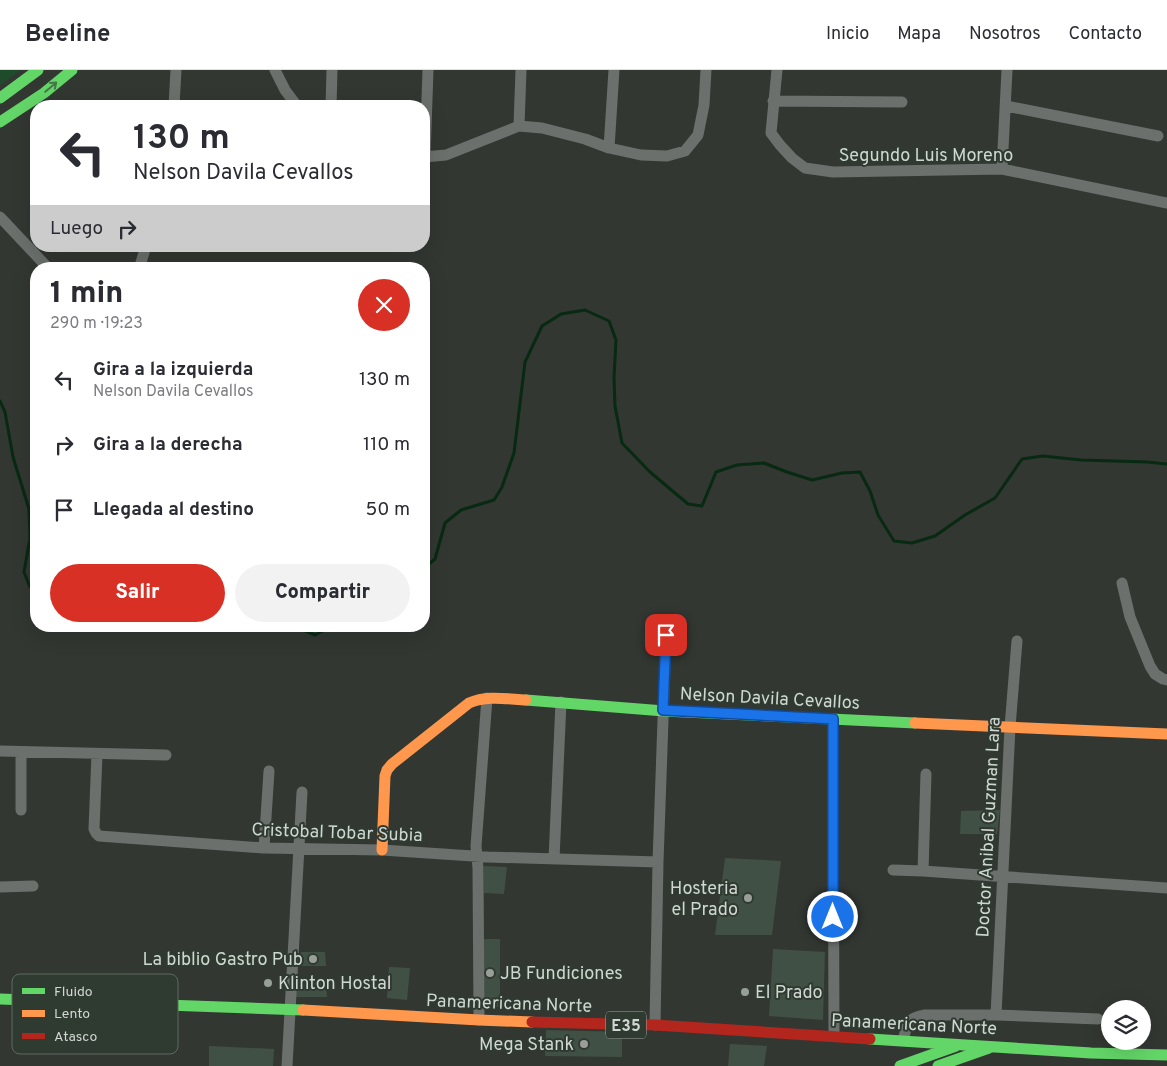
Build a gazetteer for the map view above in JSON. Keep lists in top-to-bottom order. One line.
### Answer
{"streets":{"main road":["Nelson Davila Cevallos","Panamericana Norte","E35"],"street":["Segundo Luis Moreno","Doctor Anibal Guzman Lara","Cristobal Tobar Subia"]},"crossings":[["Nelson Davila Cevallos","Doctor Anibal Guzman Lara"],["Nelson Davila Cevallos","Cristobal Tobar Subia"]],"places":["Hosteria el Prado","La biblio Gastro Pub","JB Fundiciones","Klinton Hostal","El Prado","Mega Stank"],"legend":["Fluido","Lento","Atasco"],"page":{"header":"Beeline","nav":["Inicio","Mapa","Nosotros","Contacto"],"turn":["130 m","Nelson Davila Cevallos"],"then":"Luego","heading":["1 min","290 m · 19:23"],"list":[{"name":"Gira a la izquierda","note":"Nelson Davila Cevallos","value":"130 m"},{"name":"Gira a la derecha","value":"110 m"},{"name":"Llegada al destino","value":"50 m"}],"buttons":["Salir","Compartir"]}}
